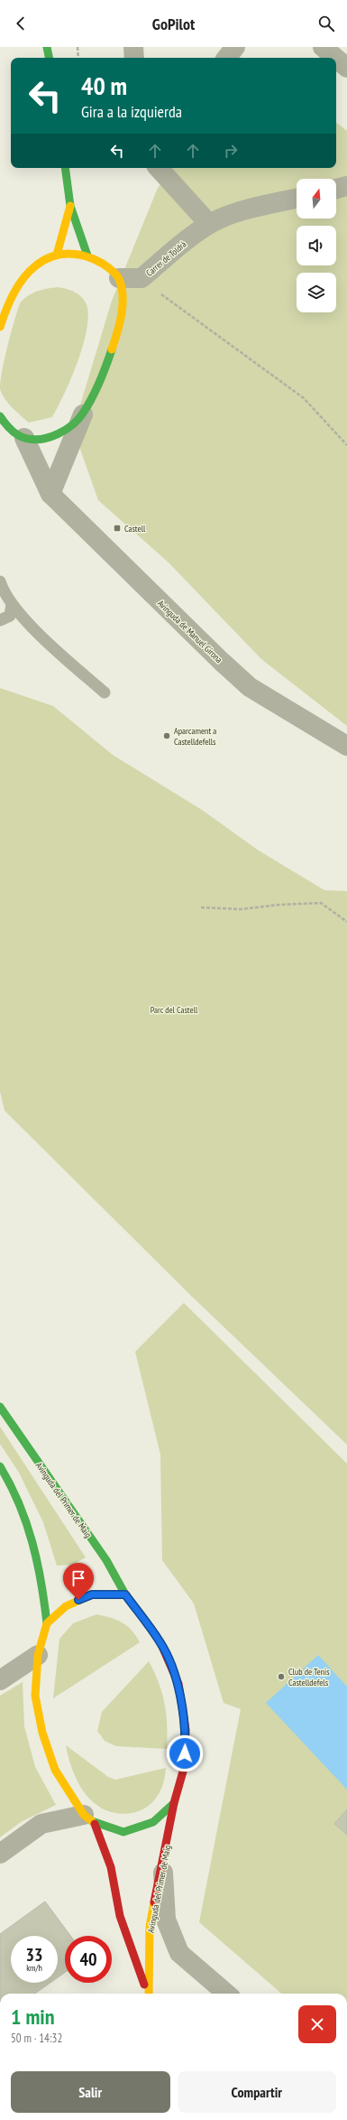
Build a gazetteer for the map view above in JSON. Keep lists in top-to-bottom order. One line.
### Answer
{"streets":{"street":["Carrer de Toldrà","Avinguda de Manuel Girona","Avinguda del Primer de Maig"]},"parks":["Parc del Castell"],"places":{"transit":["Castell"],"other":["Aparcament a Castelldefells","Club de Tenis Castelldefels"]},"north":"top","page":{"header":"GoPilot","turn":["40 m","Gira a la izquierda"],"speed":"33 km/h","limit":"40","heading":["1 min","50 m · 14:32"],"buttons":["Salir","Compartir"]}}
